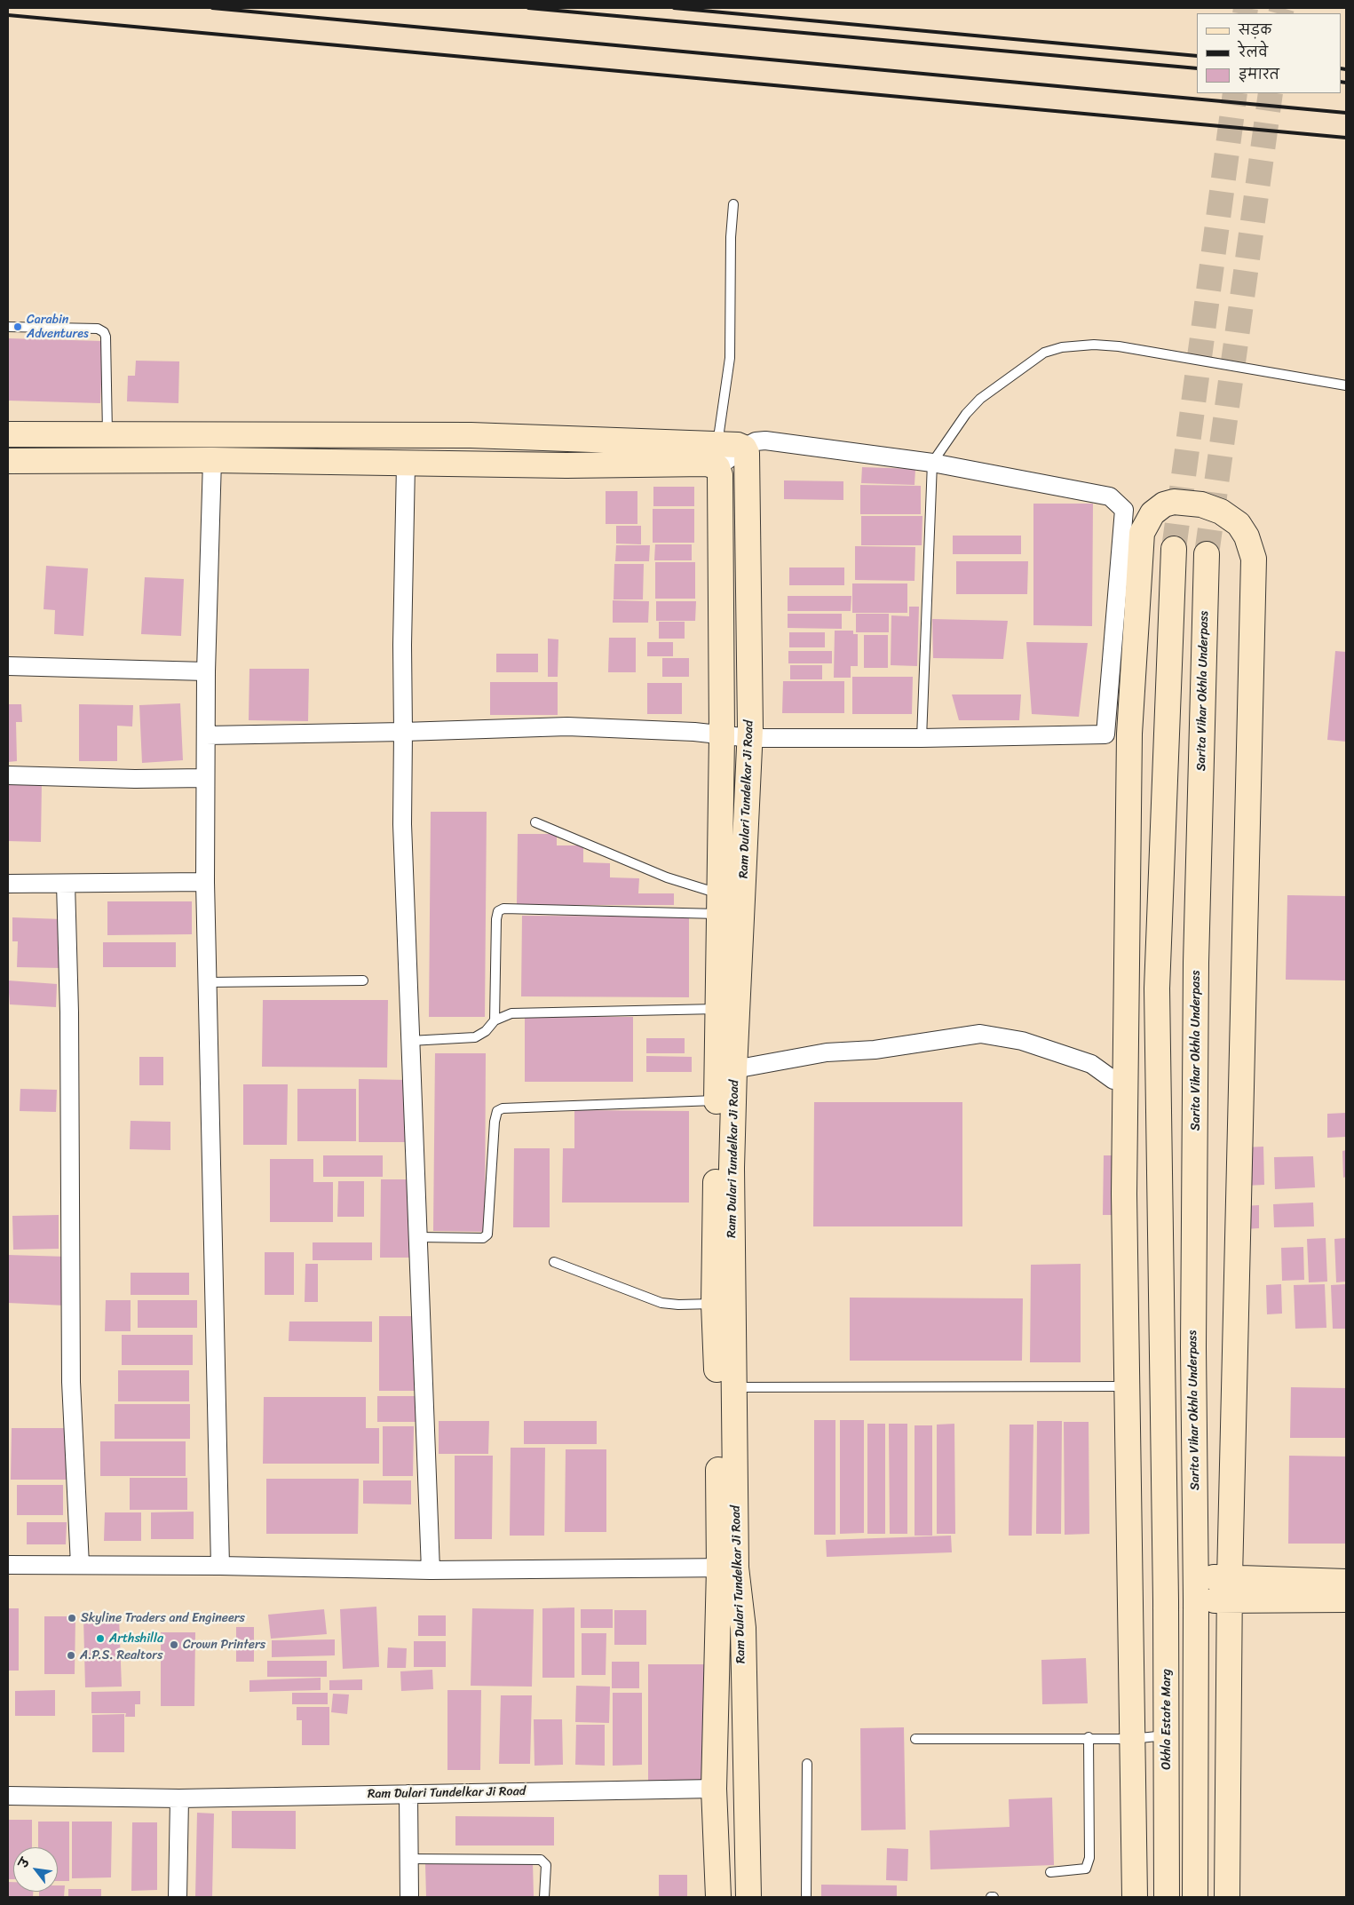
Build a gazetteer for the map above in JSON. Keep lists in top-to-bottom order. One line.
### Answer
{"streets":{"street":["Sarita Vihar Okhla Underpass","Ram Dulari Tundelkar Ji Road","Okhla Estate Marg"]},"places":["Carabin Adventures","Skyline Traders and Engineers","Arthshilla","Crown Printers","A.P.S. Realtors"],"legend":["सड़क","रेलवे","इमारत"],"north":"top left"}
